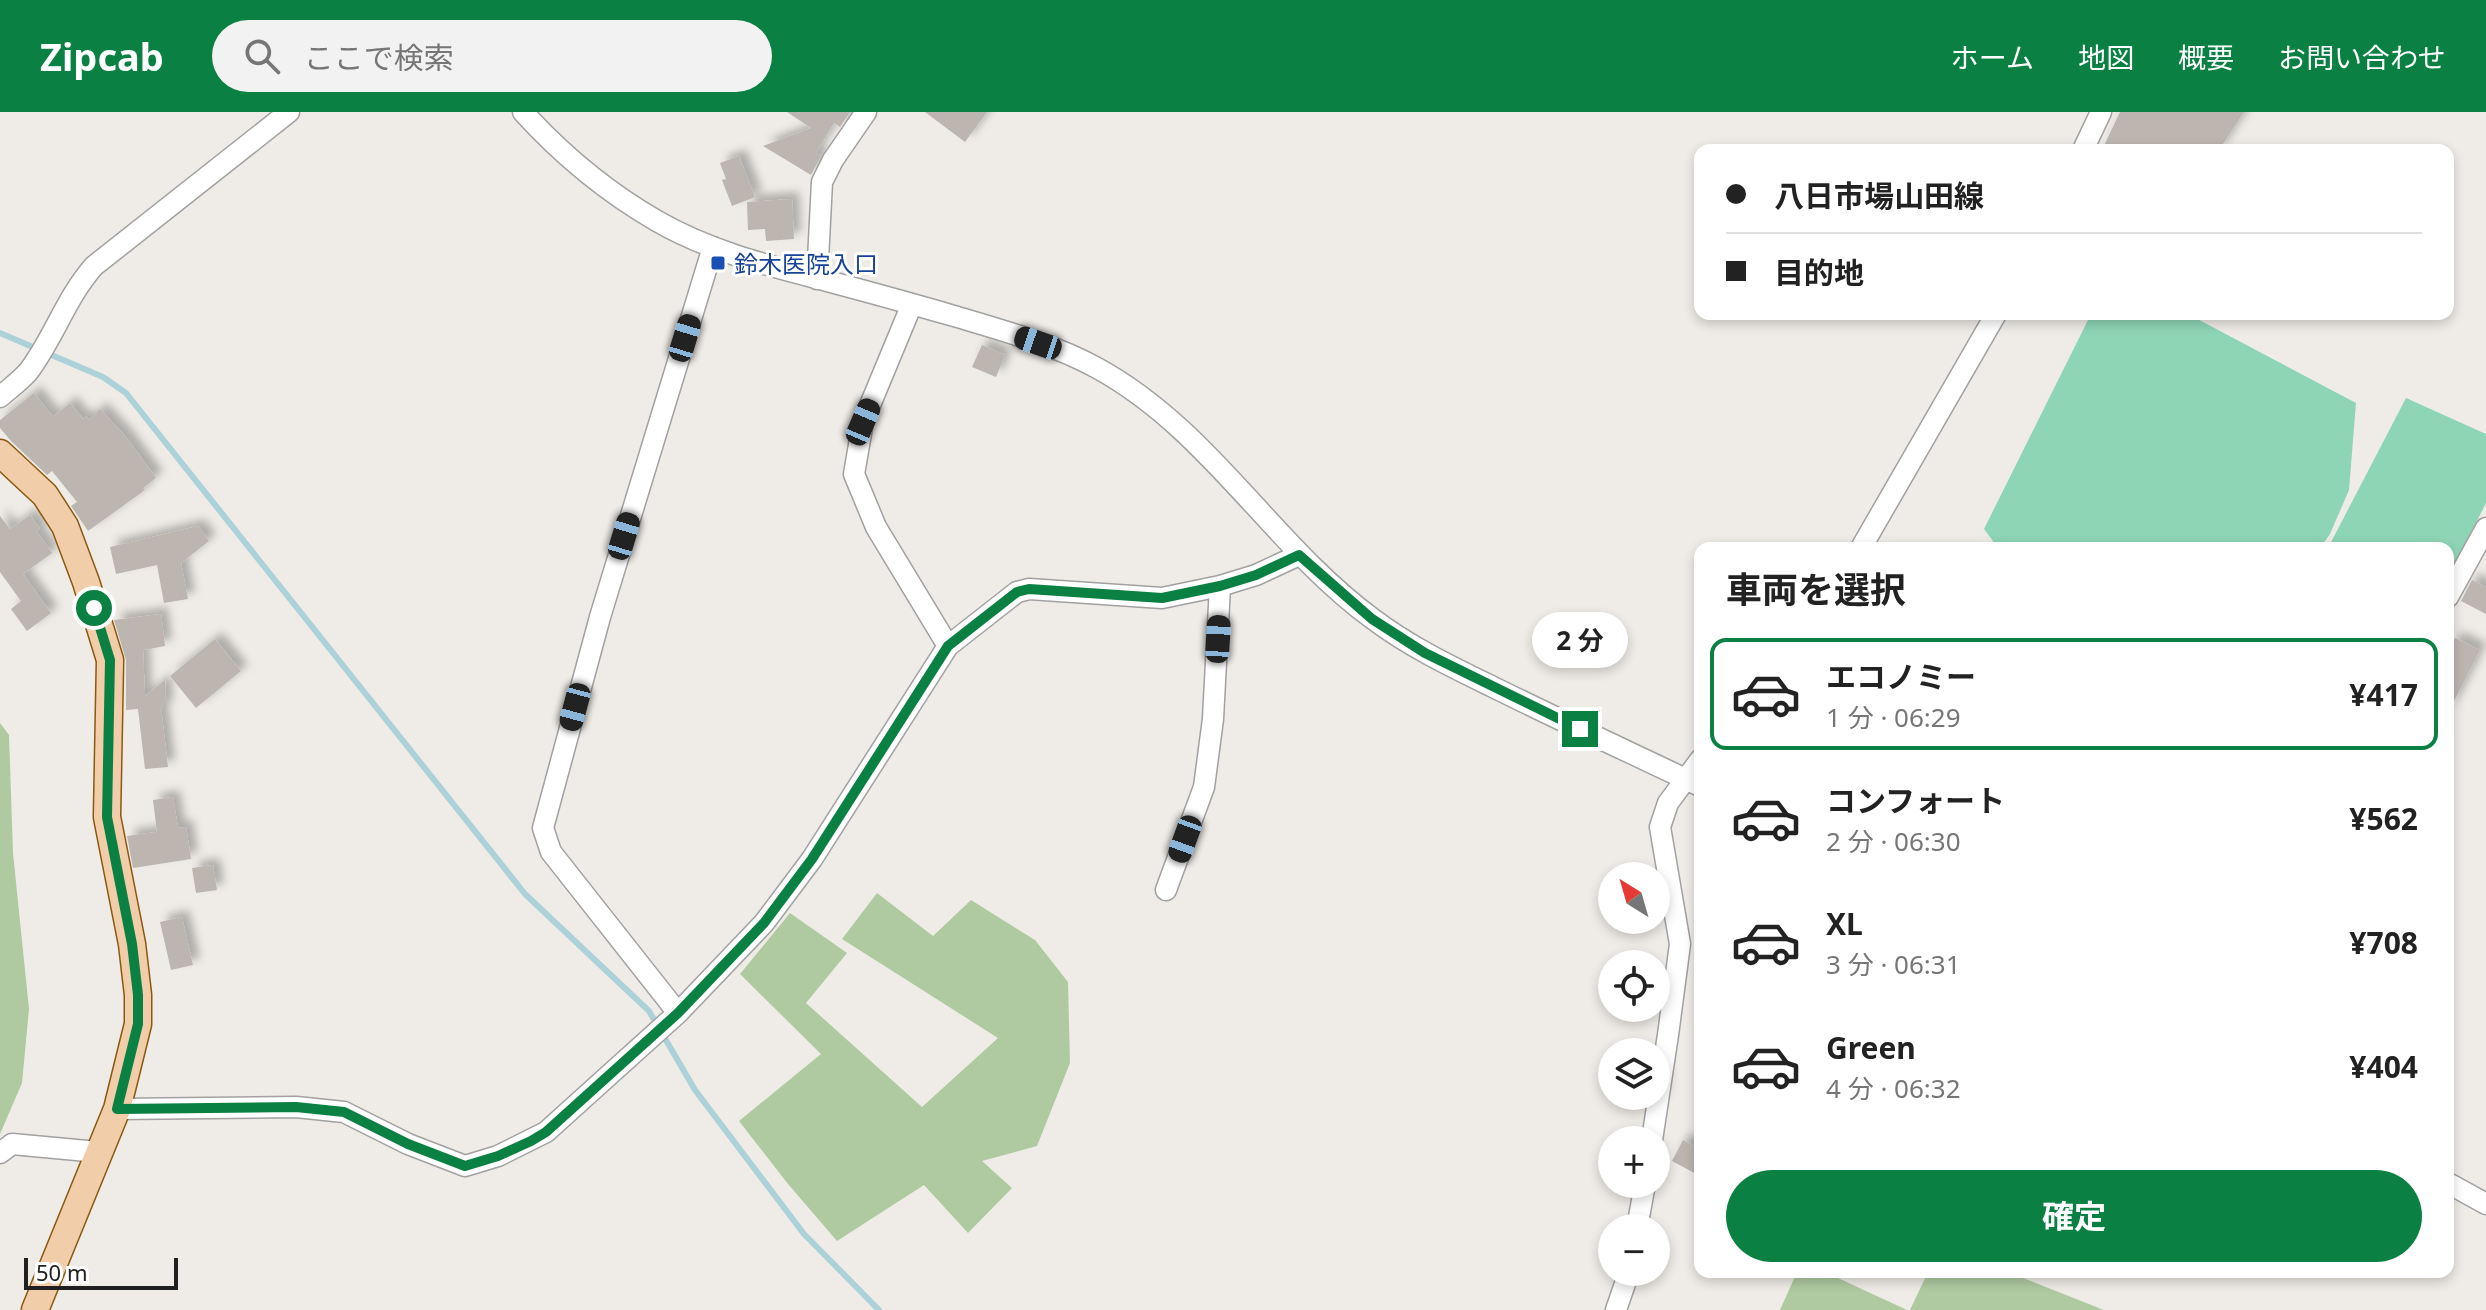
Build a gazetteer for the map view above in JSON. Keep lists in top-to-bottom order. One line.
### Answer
{"places":{"transit":["鈴木医院入口"]},"scale_bar":"50 m","north":"top left","page":{"header":"Zipcab","search":"ここで検索","nav":["ホーム","地図","概要","お問い合わせ"],"banner":["八日市場山田線","目的地"],"heading":"車両を選択","bubble":"2 分","list":[{"name":"エコノミー","note":"1 分 · 06:29","value":"¥417"},{"name":"コンフォート","note":"2 分 · 06:30","value":"¥562"},{"name":"XL","note":"3 分 · 06:31","value":"¥708"},{"name":"Green","note":"4 分 · 06:32","value":"¥404"}],"map_buttons":["+","−"],"buttons":"確定","scale":"50 m"}}
